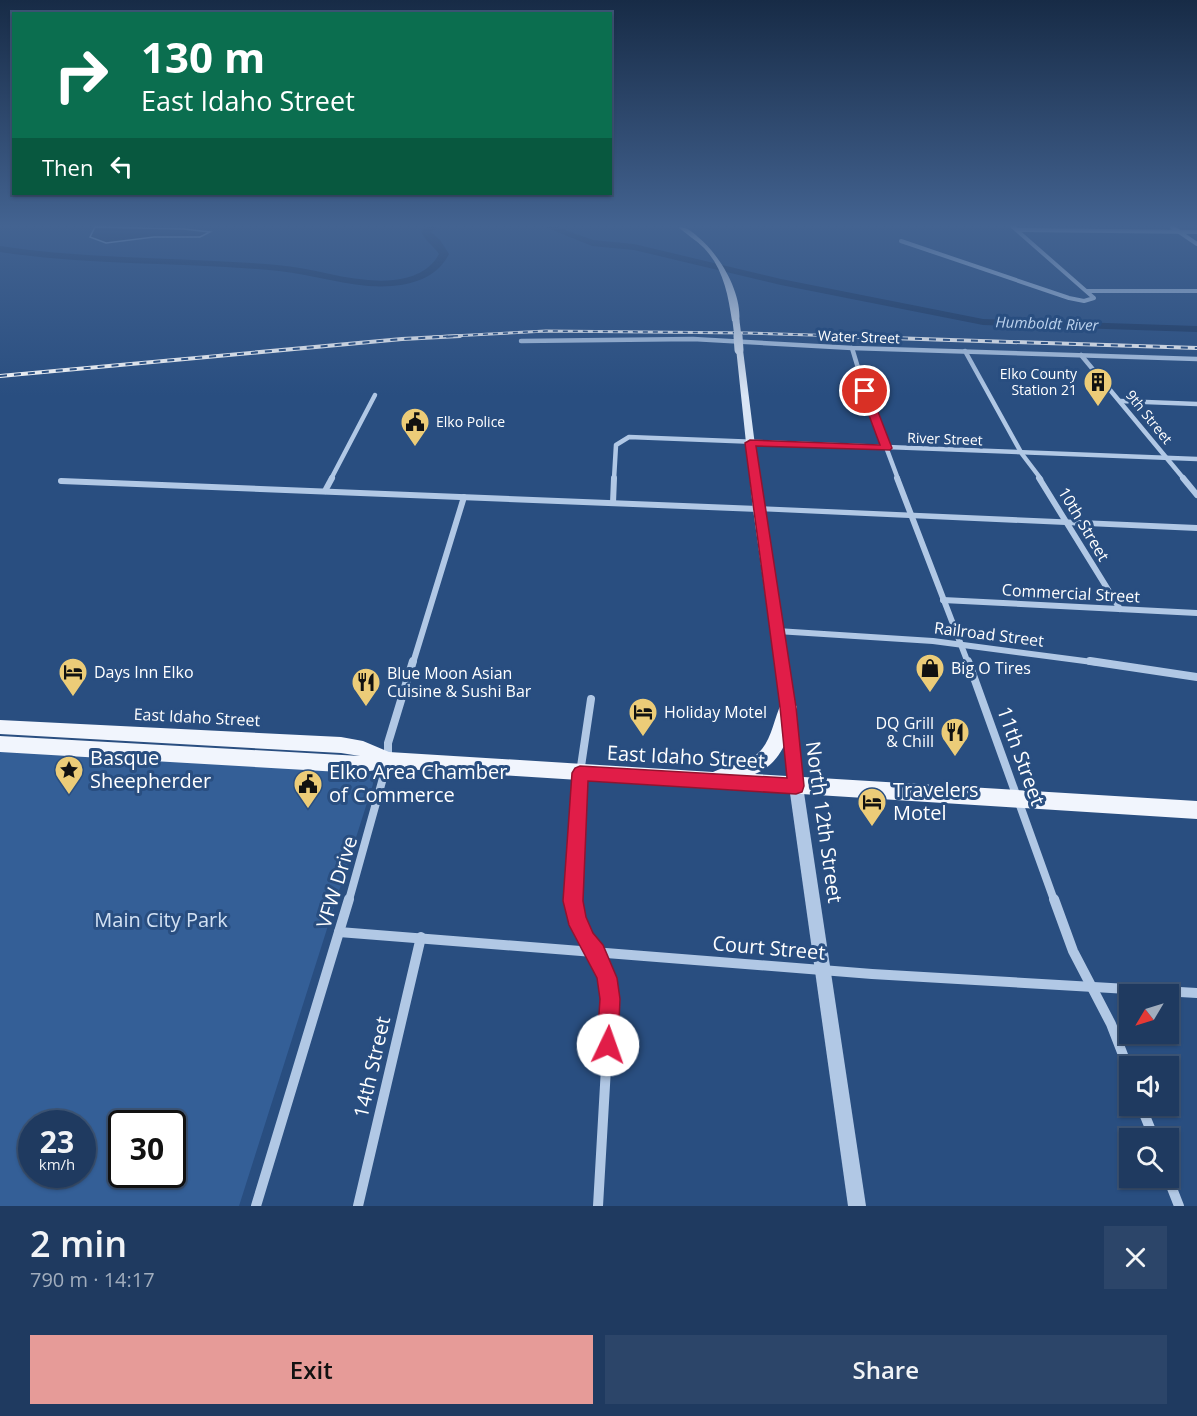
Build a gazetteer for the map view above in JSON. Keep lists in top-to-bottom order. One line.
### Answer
{"streets":{"main road":["East Idaho Street","North 12th Street"],"street":["Water Street","9th Street","River Street","10th Street","Commercial Street","Railroad Street","11th Street","VFW Drive","Court Street","14th Street"]},"crossings":[["Water Street","9th Street"],["Water Street","10th Street"],["Water Street","11th Street"],["9th Street","River Street"],["River Street","10th Street"],["River Street","11th Street"],["River Street","North 12th Street"],["10th Street","Commercial Street"],["Commercial Street","11th Street"],["Railroad Street","11th Street"],["Railroad Street","North 12th Street"],["East Idaho Street","11th Street"],["East Idaho Street","North 12th Street"],["East Idaho Street","VFW Drive"],["11th Street","Court Street"],["North 12th Street","Court Street"],["VFW Drive","Court Street"],["Court Street","14th Street"]],"water":["Humboldt River"],"parks":["Main City Park"],"places":{"building":["Elko County Station 21"],"public building":["Elko Police","Elko Area Chamber of Commerce"],"shop":["Big O Tires"],"hotel":["Days Inn Elko","Holiday Motel","Travelers Motel"],"restaurant":["Blue Moon Asian Cuisine & Sushi Bar","DQ Grill & Chill"],"place":["Basque Sheepherder"]},"north":"bottom left","page":{"turn":["130 m","East Idaho Street"],"then":"Then","speed":"23 km/h","limit":"30","heading":["2 min","790 m · 14:17"],"buttons":["Exit","Share"]}}
